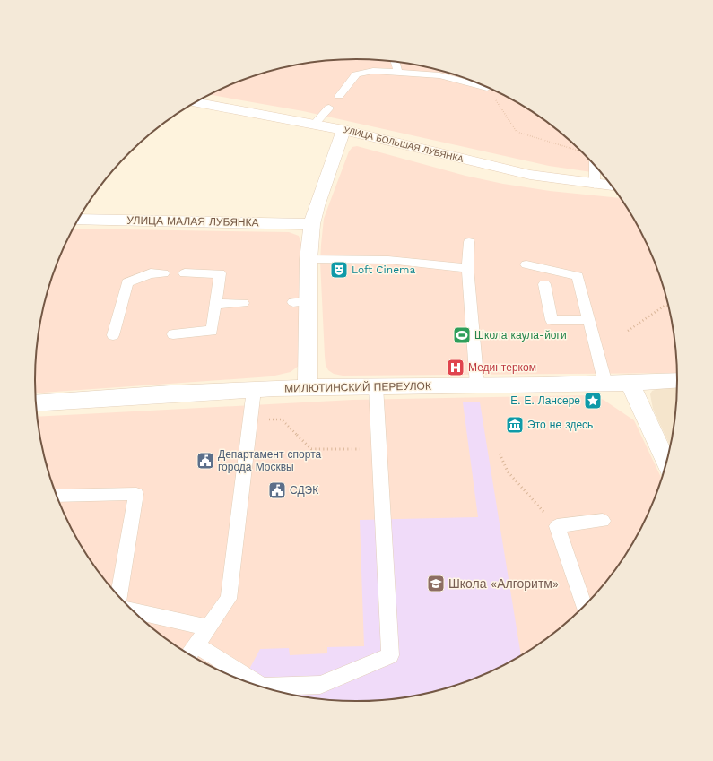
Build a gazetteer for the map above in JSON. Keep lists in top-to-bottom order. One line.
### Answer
{"streets":{"street":["УЛИЦА БОЛЬШАЯ ЛУБЯНКА","УЛИЦА МАЛАЯ ЛУБЯНКА","МИЛЮТИНСКИЙ ПЕРЕУЛОК"]},"places":{"theatre":["Loft Cinema"],"sports":["Школа каула-йоги"],"hospital":["Мединтерком"],"place":["Е. Е. Лансере"],"museum":["Это не здесь"],"public building":["Департамент спорта города Москвы","СДЭК"],"school or university":["Школа «Алгоритм»"]}}
